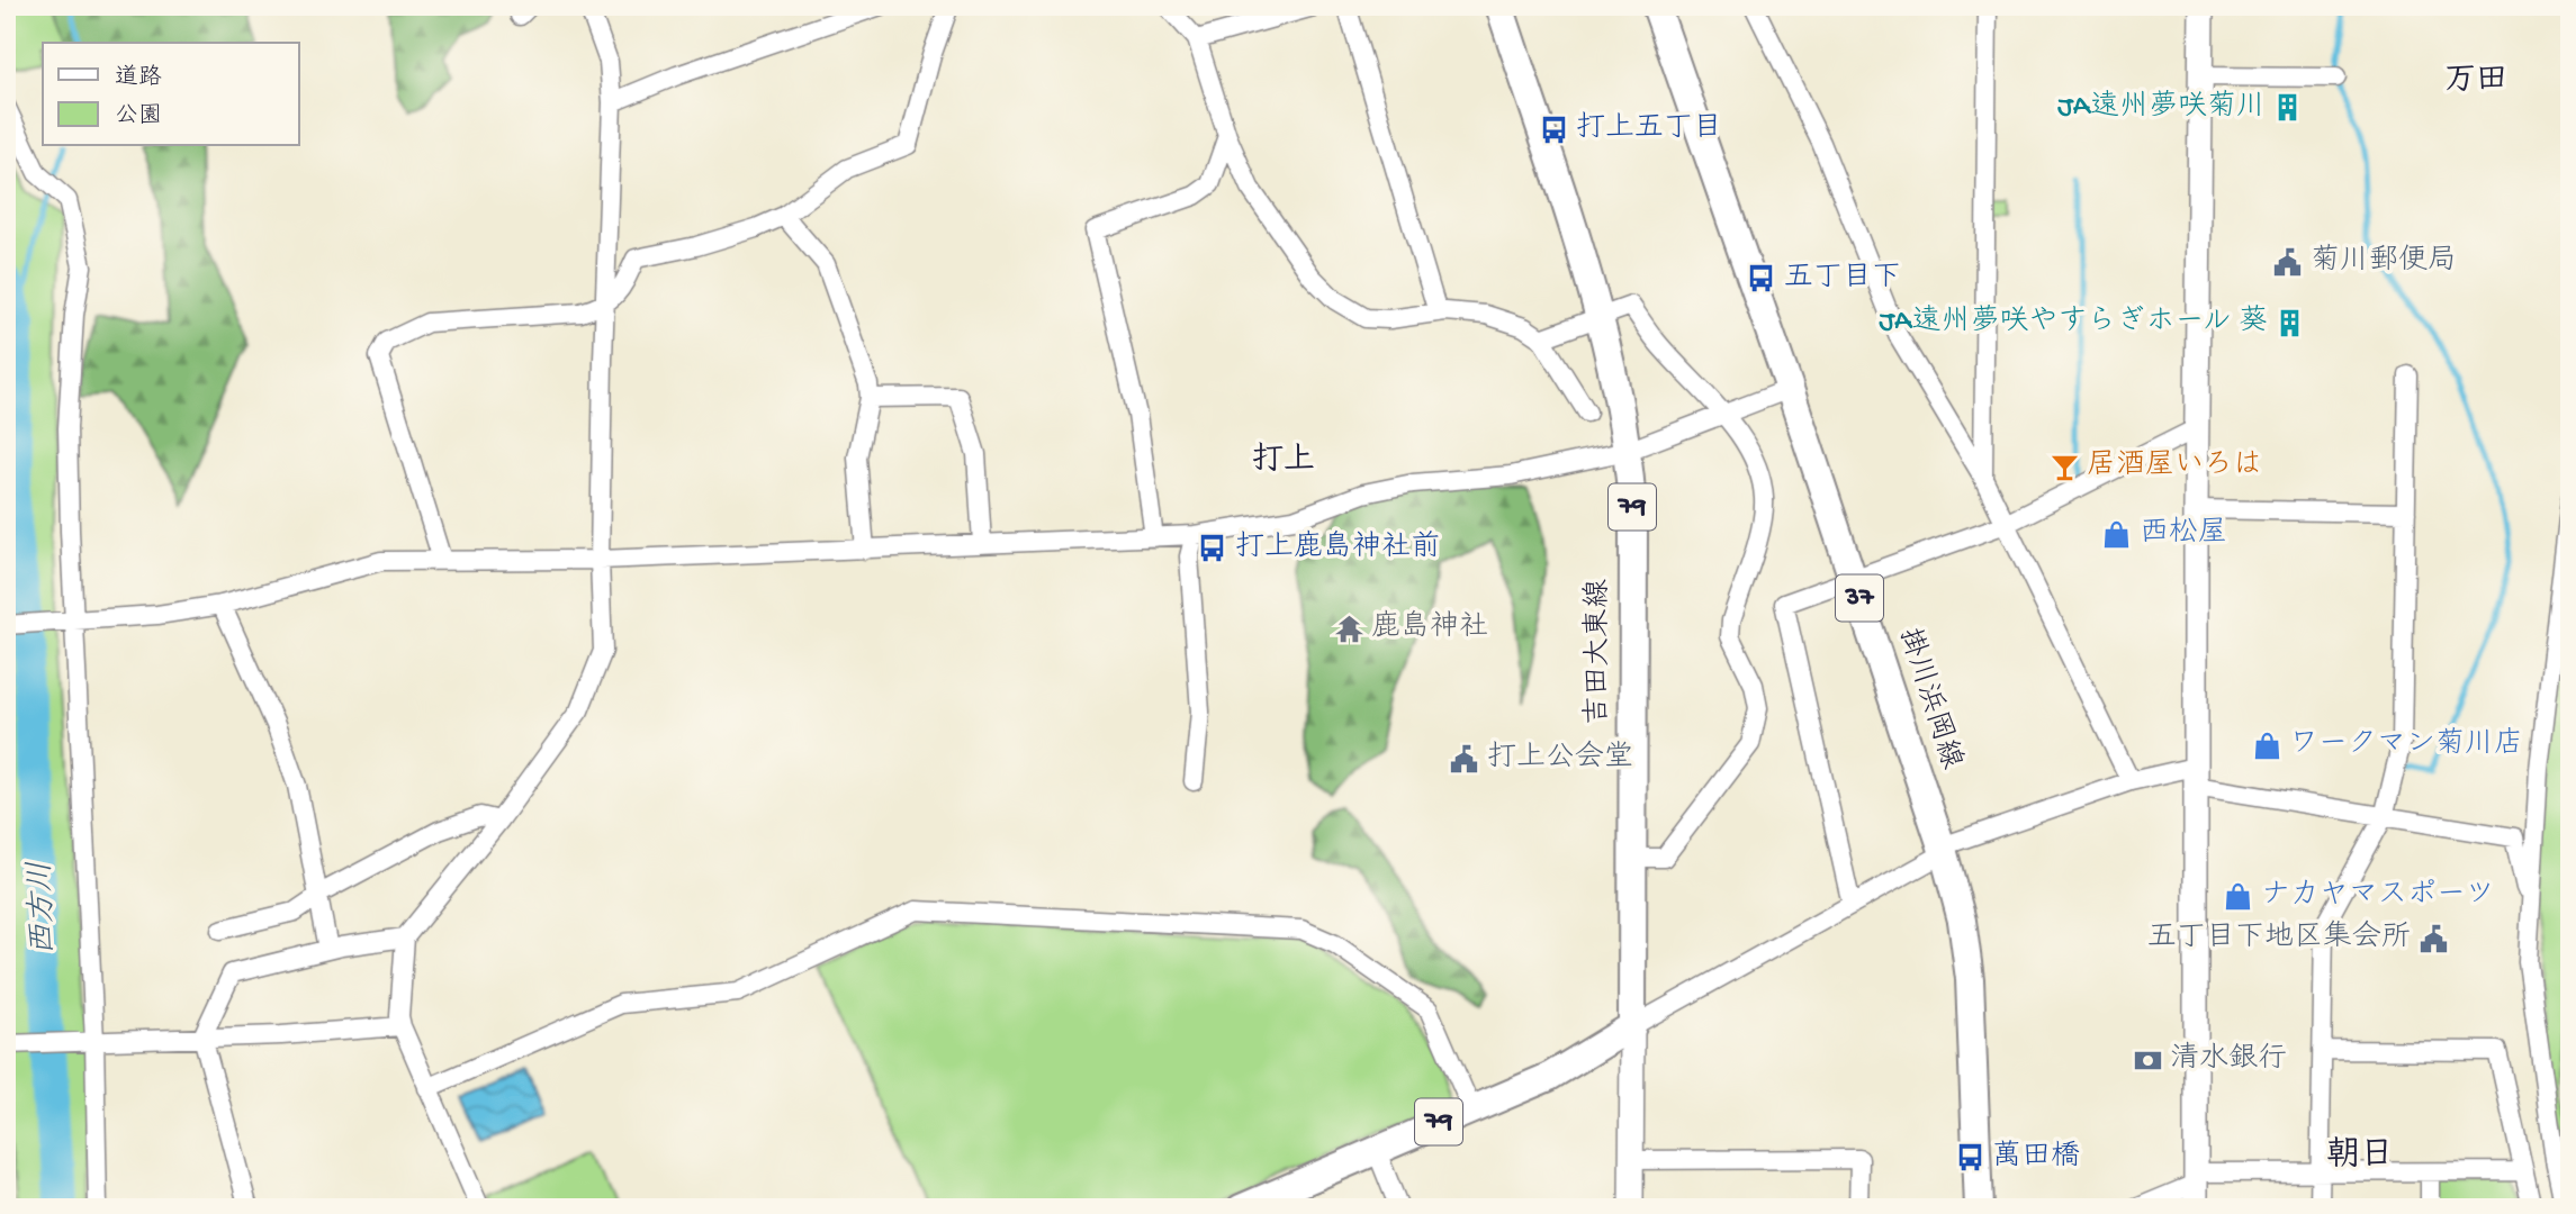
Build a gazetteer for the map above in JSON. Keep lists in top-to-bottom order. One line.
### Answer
{"streets":{"main road":["79","37","吉田大東線","掛川浜岡線"]},"crossings":[["79","吉田大東線"]],"districts":["万田","打上","朝日"],"water":["西方川"],"places":{"building":["JA遠州夢咲菊川","JA遠州夢咲やすらぎホール 葵"],"bus stop":["打上五丁目","五丁目下","打上鹿島神社前","萬田橋"],"public building":["菊川郵便局","打上公会堂","五丁目下地区集会所"],"bar":["居酒屋いろは"],"shop":["西松屋","ワークマン菊川店","ナカヤマスポーツ"],"temple":["鹿島神社"],"bank":["清水銀行"]},"legend":["道路","公園"]}
